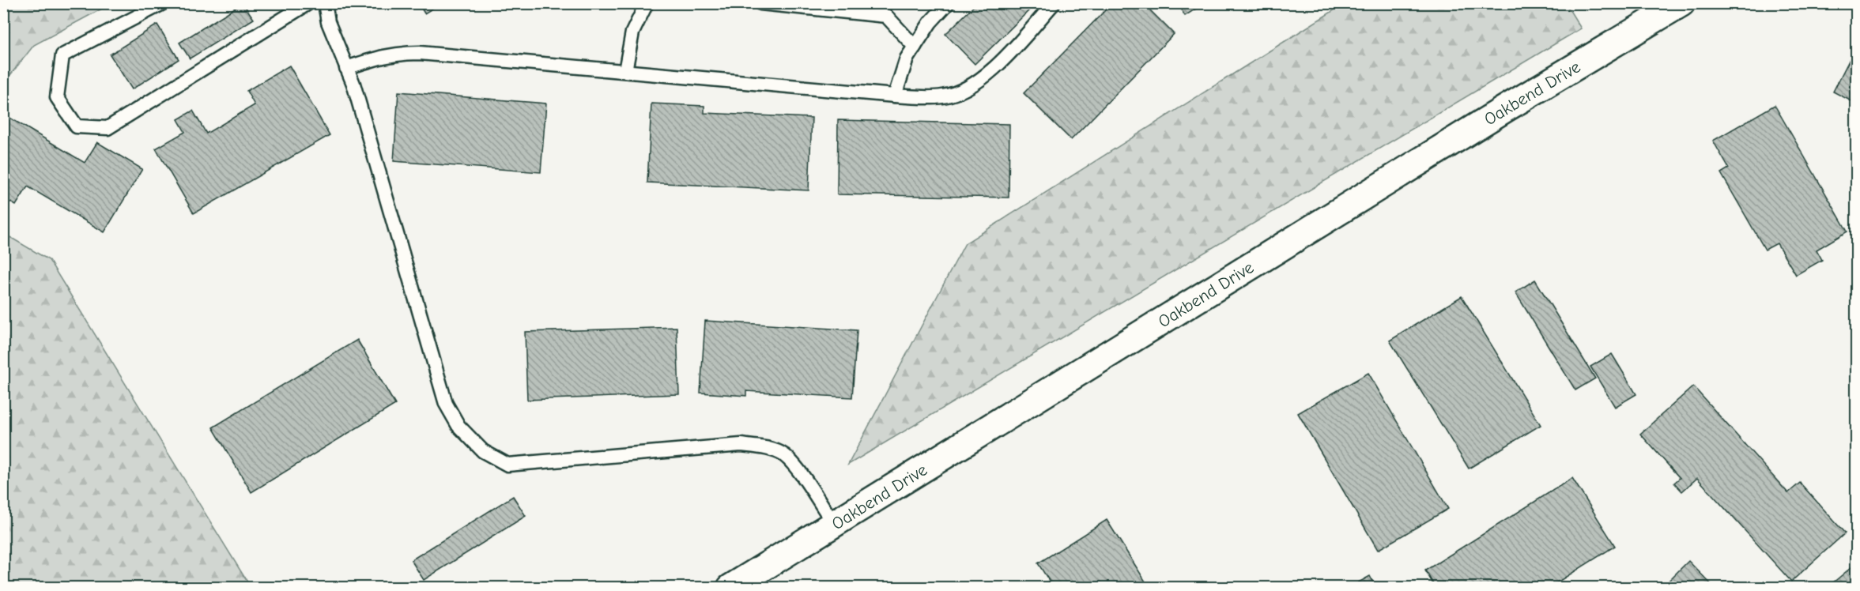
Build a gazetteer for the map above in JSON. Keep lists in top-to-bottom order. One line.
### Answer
{"streets":{"street":["Oakbend Drive"]}}
